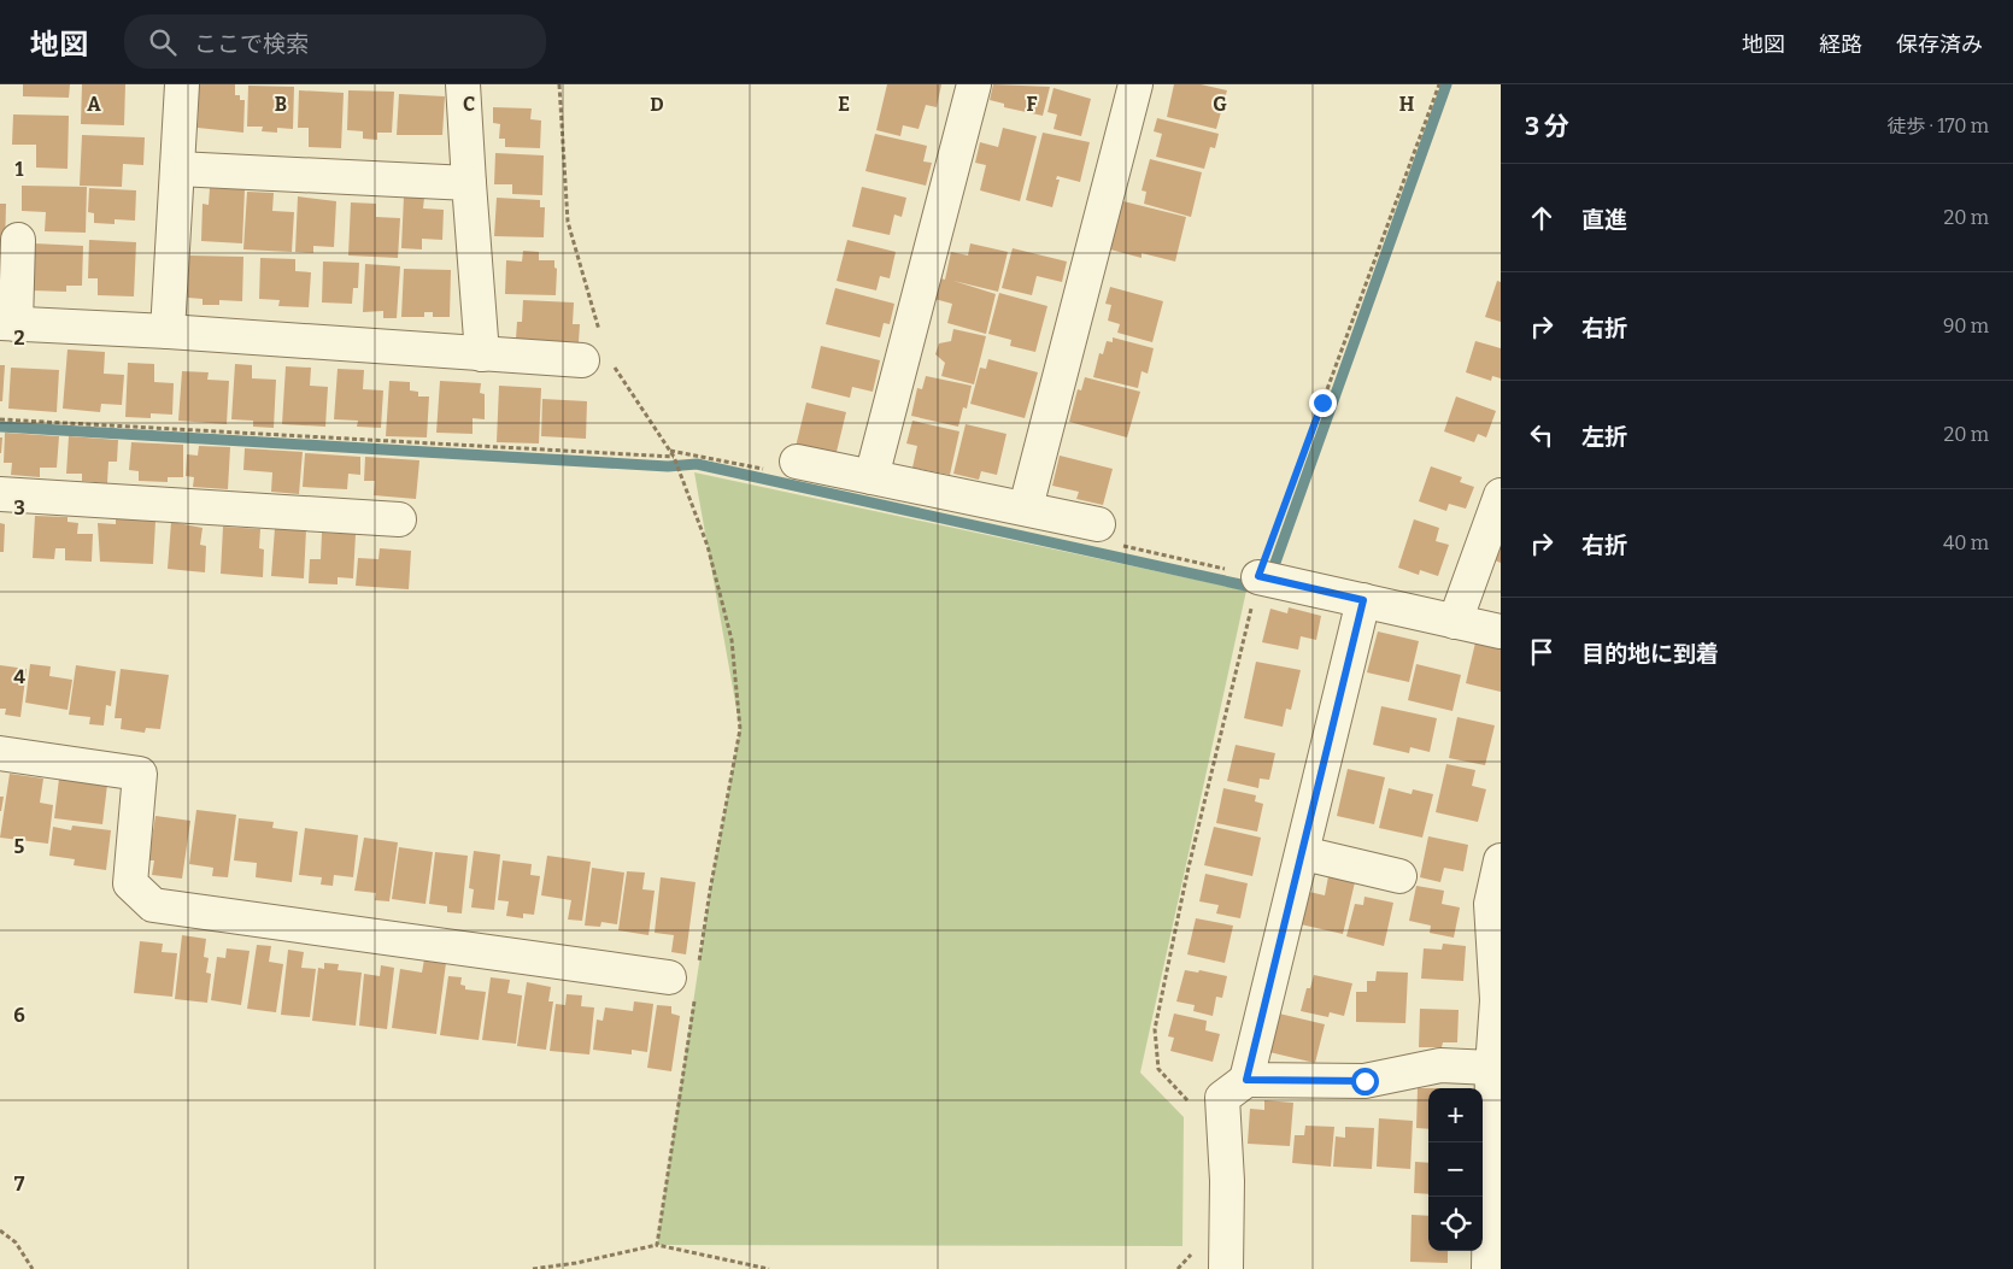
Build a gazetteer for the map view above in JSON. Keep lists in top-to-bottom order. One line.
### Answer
{"page":{"header":"地図","search":"ここで検索","nav":["地図","経路","保存済み"],"heading":["3 分","徒歩 · 170 m"],"list":[["直進","20 m"],["右折","90 m"],["左折","20 m"],["右折","40 m"],"目的地に到着"],"map_buttons":["+","−"]},"grid":{"columns":["A","B","C","D","E","F","G","H"],"rows":["1","2","3","4","5","6","7"]}}
